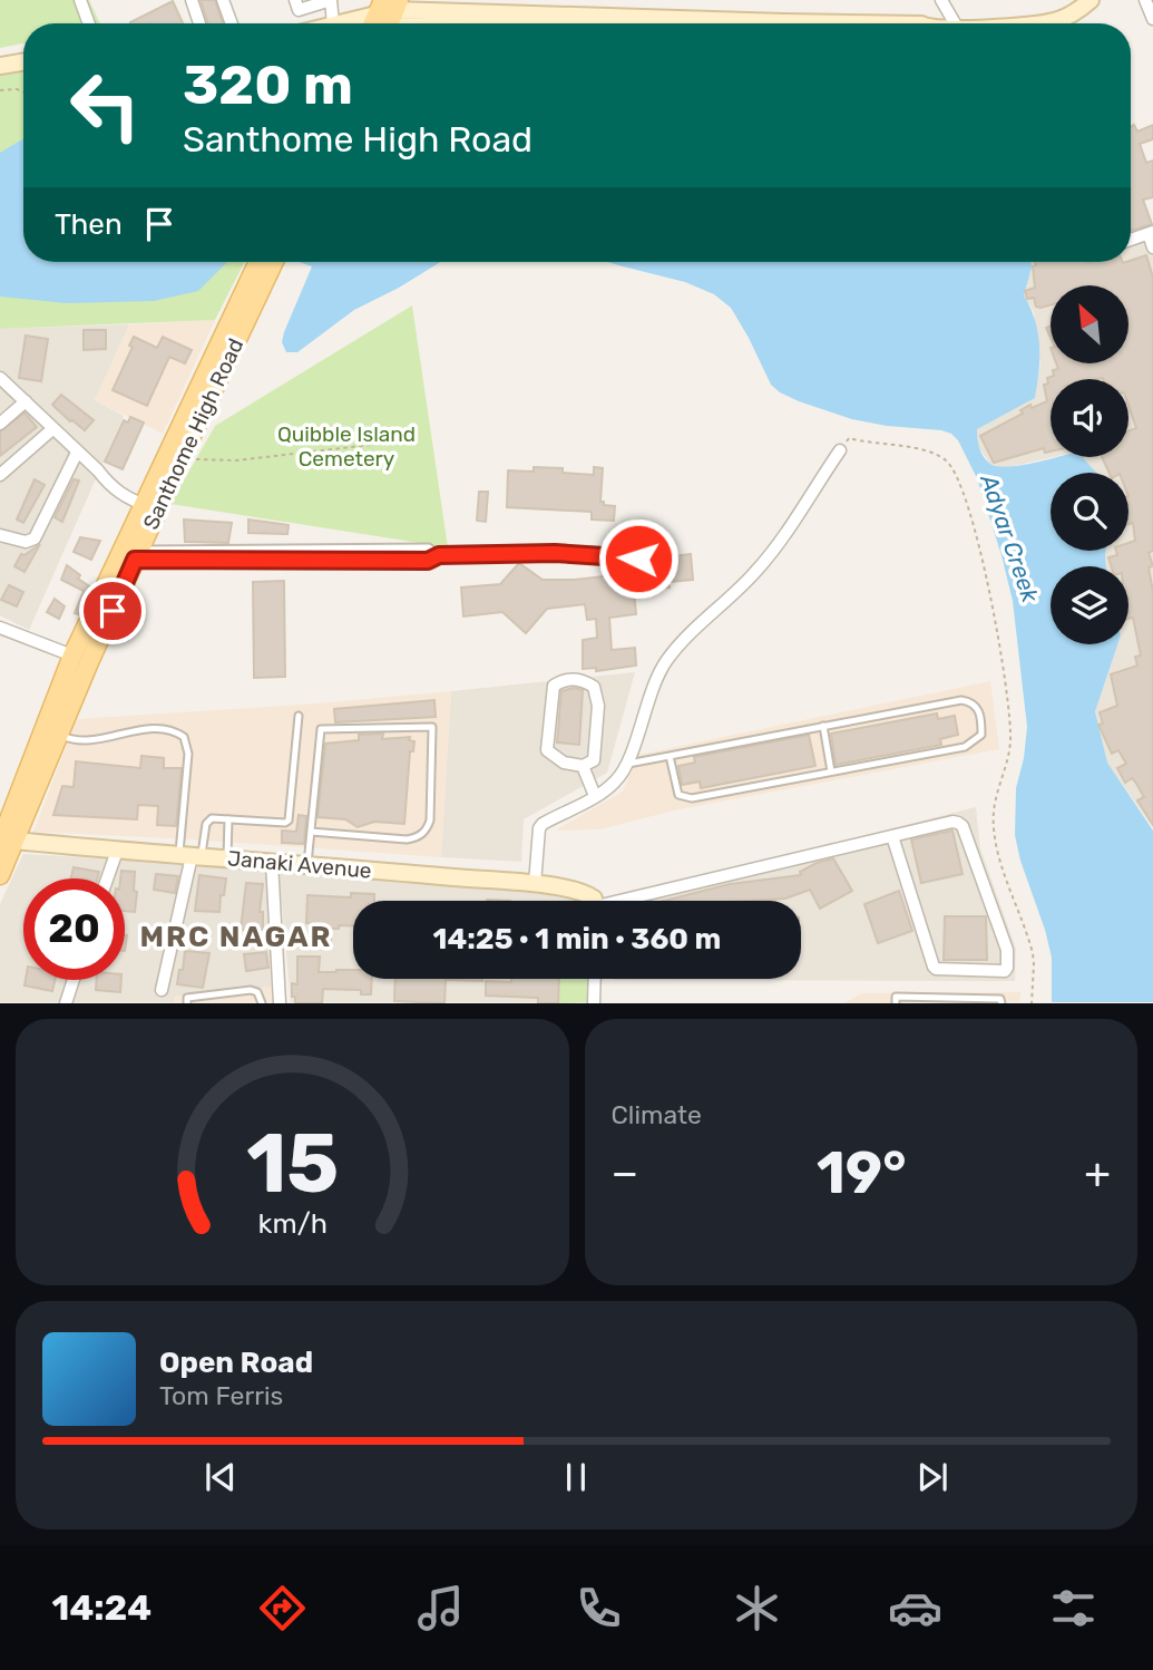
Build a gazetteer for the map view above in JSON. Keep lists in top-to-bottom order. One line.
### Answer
{"streets":{"main road":["Santhome High Road"],"street":["Janaki Avenue"]},"crossings":[["Santhome High Road","Janaki Avenue"]],"districts":["MRC NAGAR"],"water":["Adyar Creek"],"parks":["Quibble Island Cemetery"],"north":"top left","page":{"turn":["320 m","Santhome High Road"],"then":"Then","limit":"20","trip":"14:25 · 1 min · 360 m","tile":"Climate","heat":["−","19°","+"],"song":["Open Road","Tom Ferris"],"tabs":"14:24","gauge":["15","km/h"]}}
